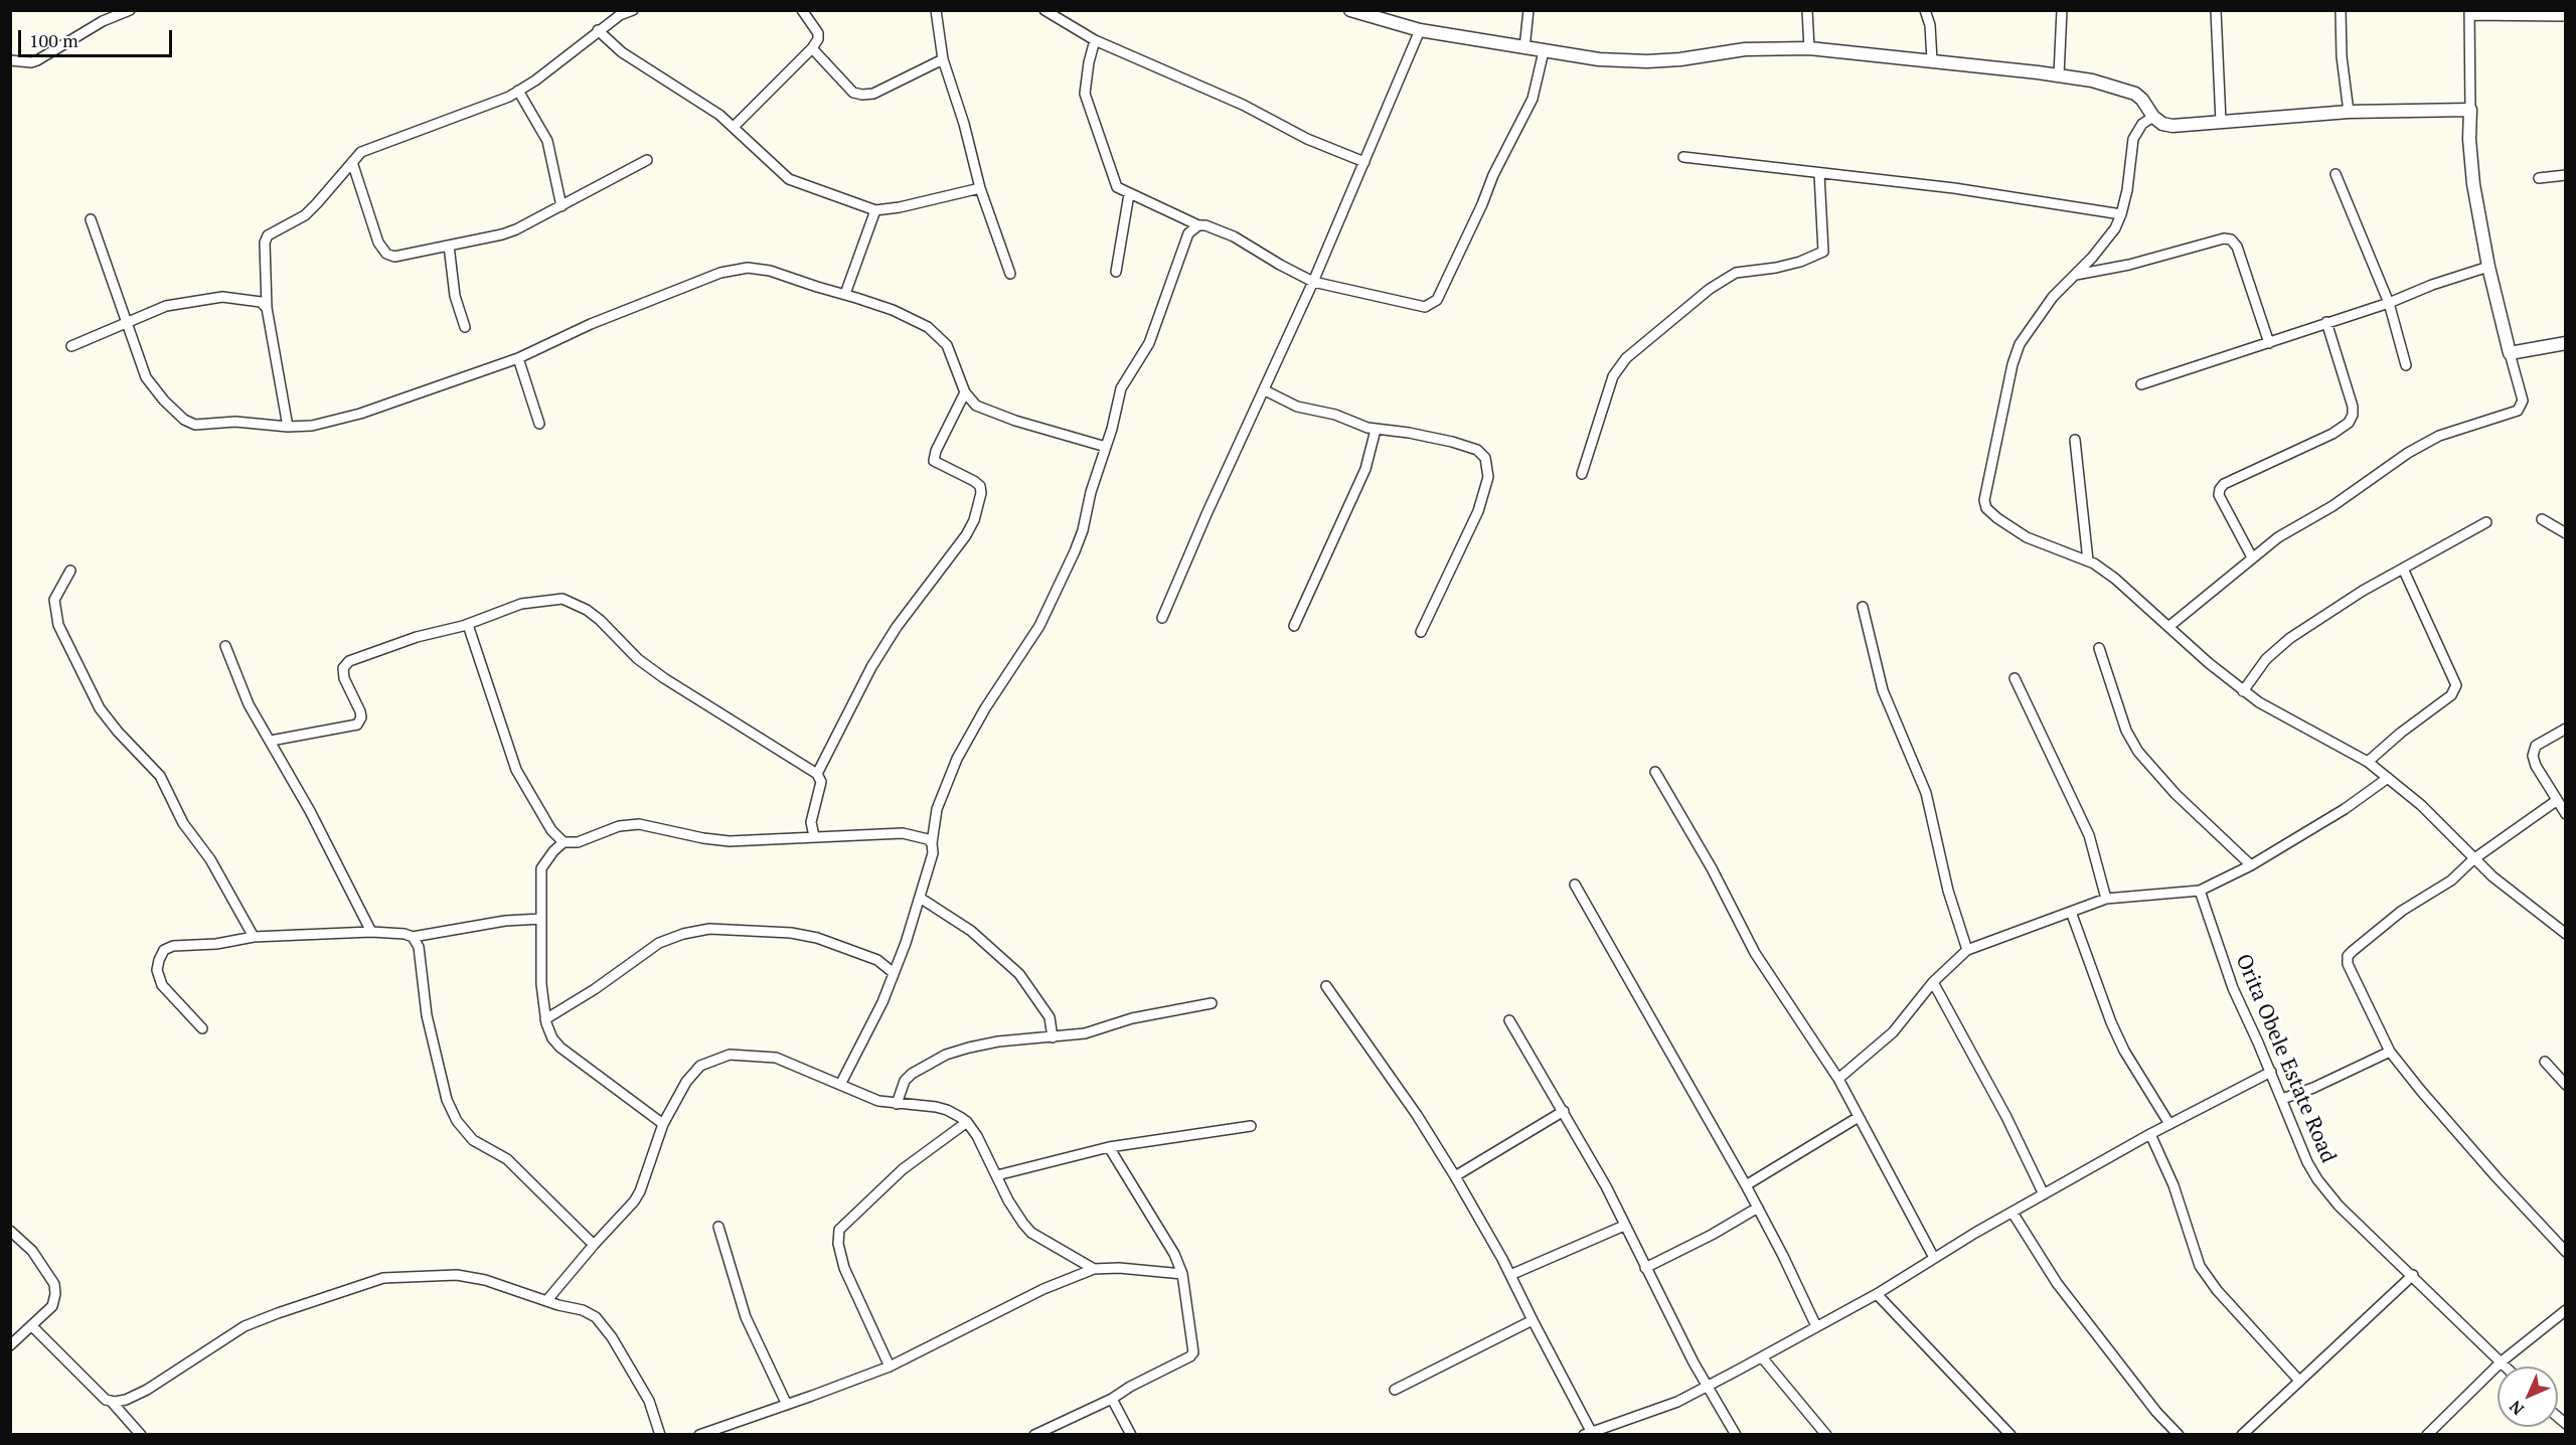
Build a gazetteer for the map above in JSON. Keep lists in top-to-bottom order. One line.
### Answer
{"streets":{"street":["Orita Obele Estate Road"]},"scale_bar":"100 m","north":"bottom left"}
